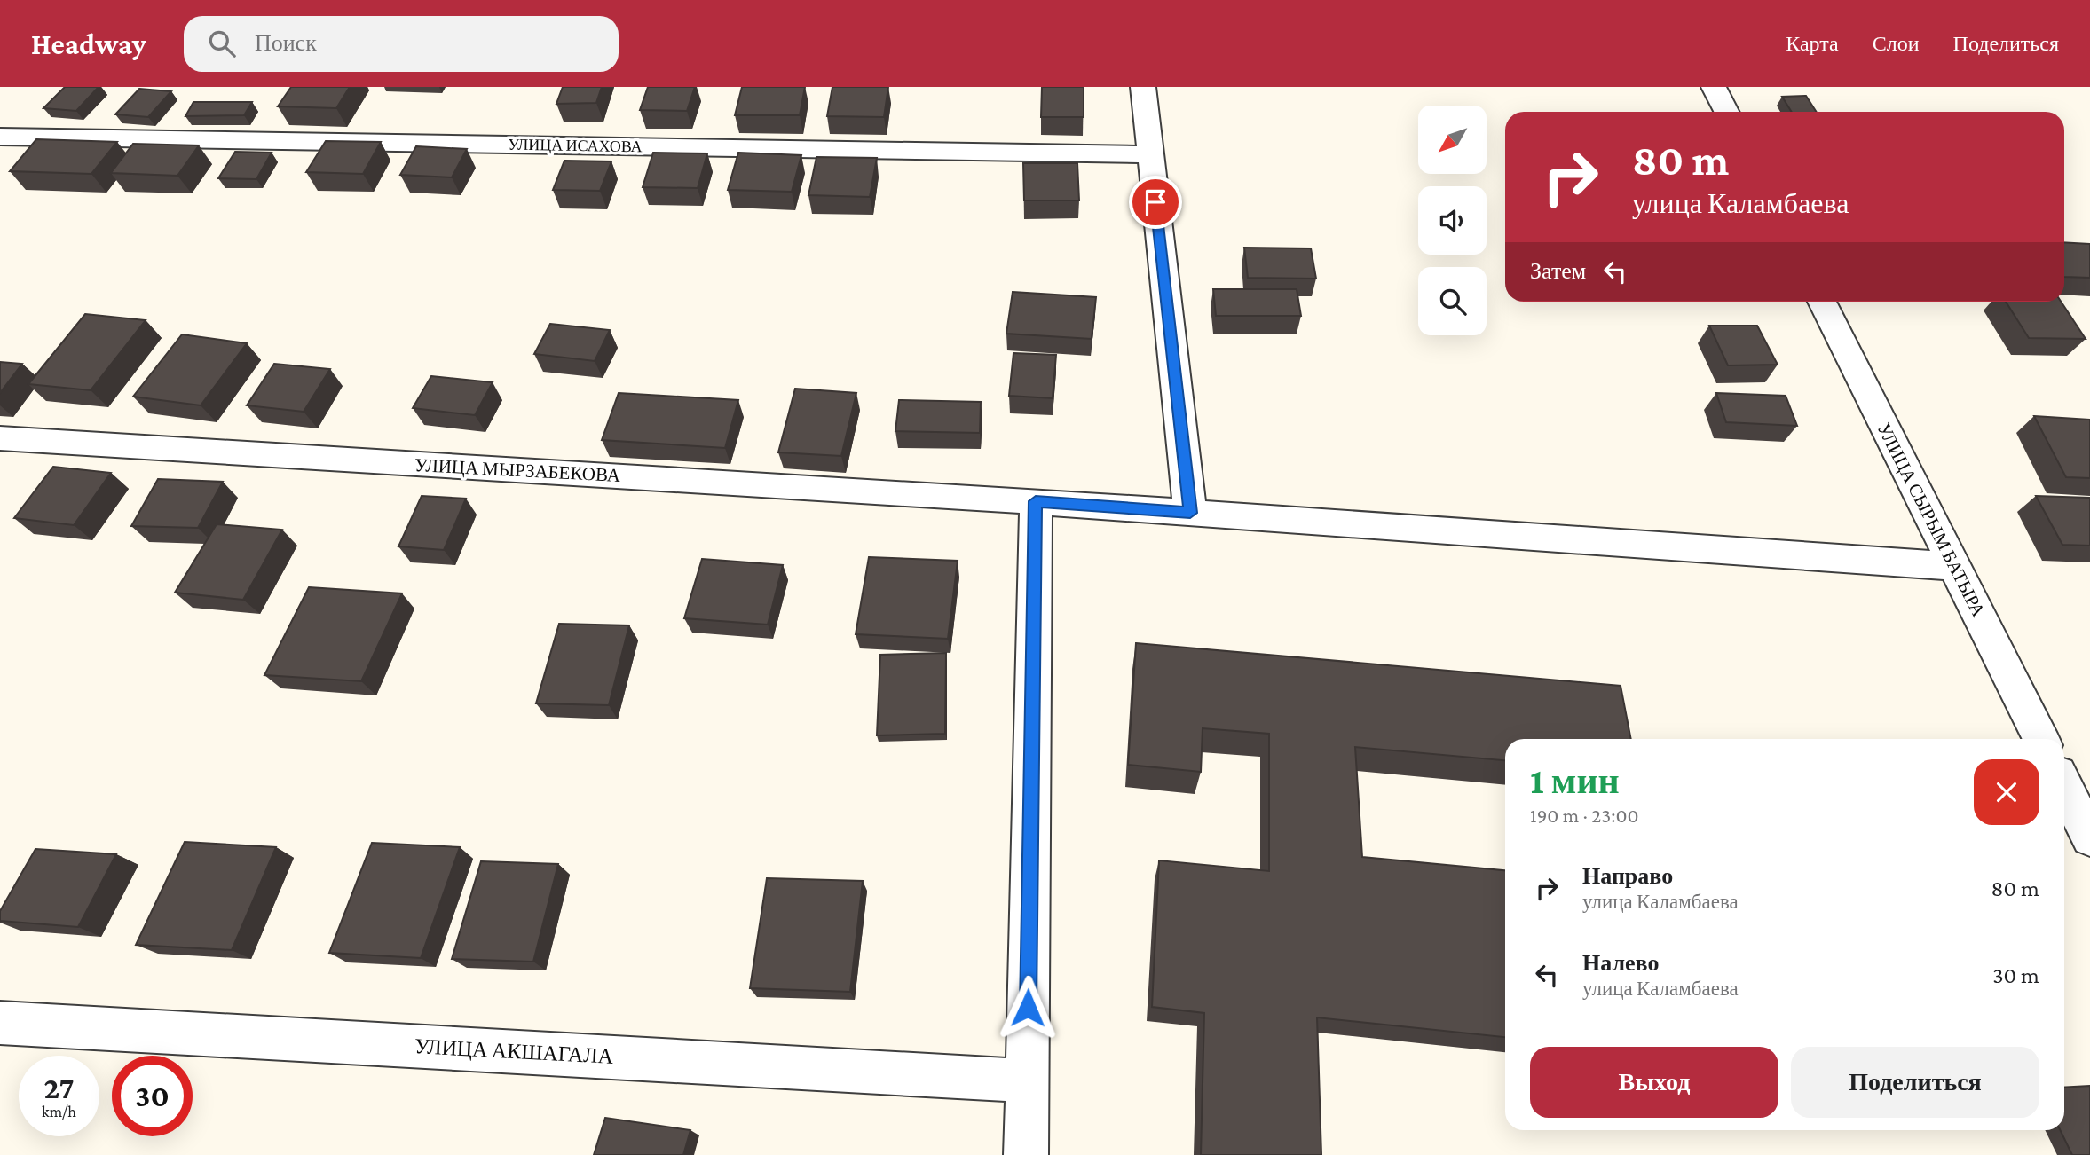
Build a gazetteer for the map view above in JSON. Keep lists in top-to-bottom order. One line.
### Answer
{"streets":{"street":["УЛИЦА ИСАХОВА","УЛИЦА МЫРЗАБЕКОВА","УЛИЦА СЫРЫМ БАТЫРА","УЛИЦА АКШАГАЛА"]},"crossings":[["УЛИЦА МЫРЗАБЕКОВА","УЛИЦА СЫРЫМ БАТЫРА"]],"north":"bottom left","page":{"header":"Headway","search":"Поиск","nav":["Карта","Слои","Поделиться"],"turn":["80 m","улица Каламбаева"],"then":"Затем","heading":["1 мин","190 m · 23:00"],"list":[{"name":"Направо","note":"улица Каламбаева","value":"80 m"},{"name":"Налево","note":"улица Каламбаева","value":"30 m"}],"buttons":["Выход","Поделиться"],"speed":"27 km/h","limit":"30"}}
